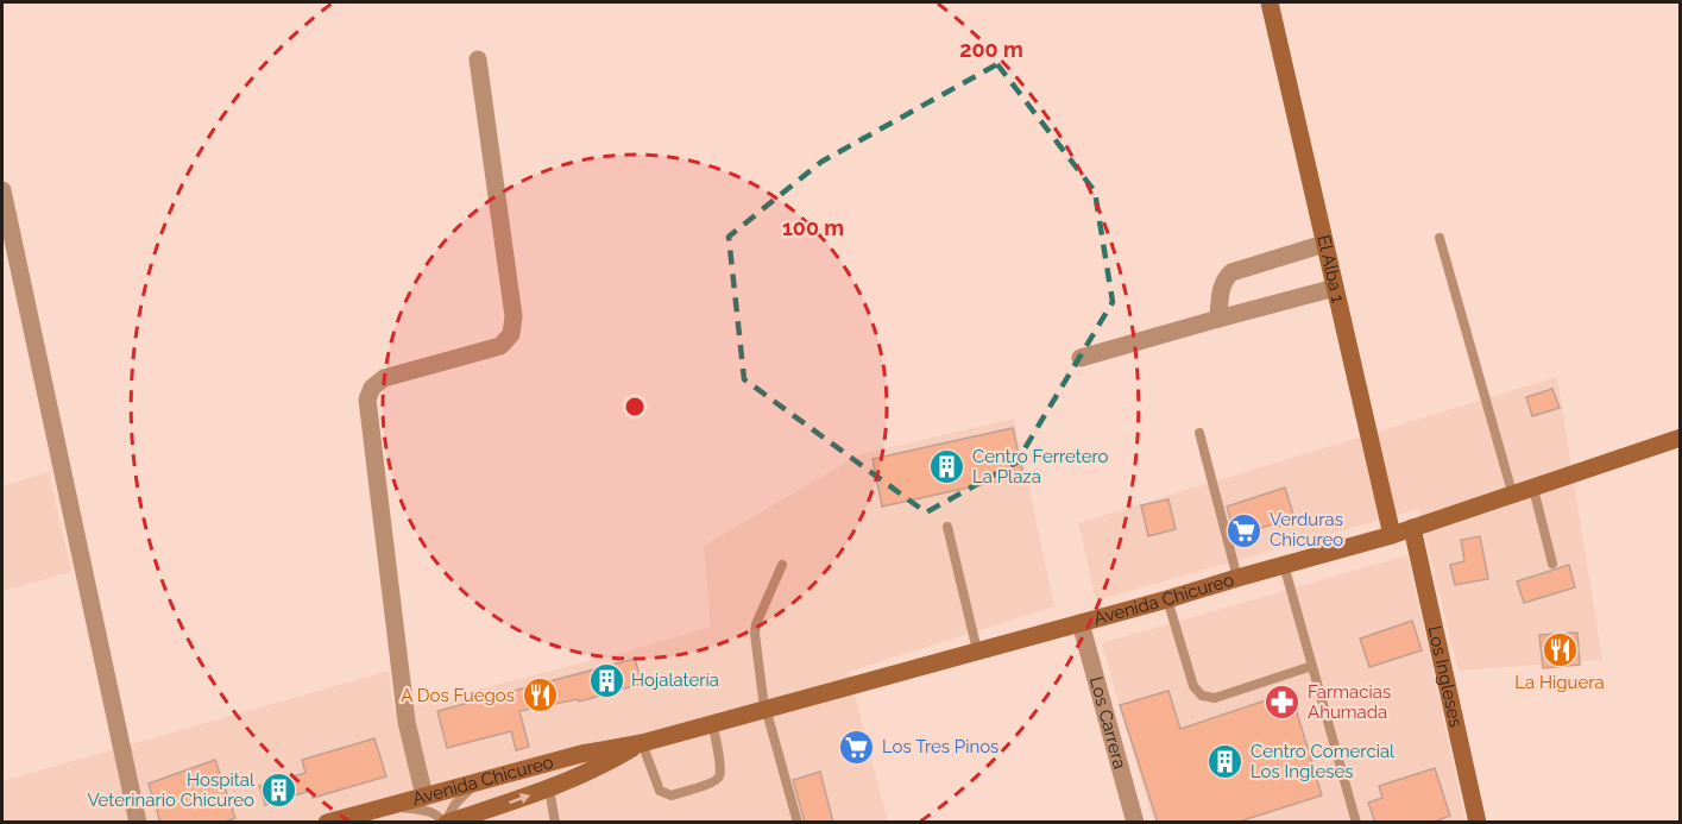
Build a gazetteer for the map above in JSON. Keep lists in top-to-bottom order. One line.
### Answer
{"streets":{"main road":["El Alba 1","Avenida Chicureo","Los Ingleses"],"street":["Los Carrera"]},"crossings":[["El Alba 1","Avenida Chicureo"],["Avenida Chicureo","Los Ingleses"],["Avenida Chicureo","Los Carrera"]],"places":{"building":["Centro Ferretero La Plaza","Hojalatería","Centro Comercial Los Ingleses","Hospital Veterinario Chicureo"],"supermarket":["Verduras Chicureo","Los Tres Pinos"],"restaurant":["La Higuera","A Dos Fuegos"],"pharmacy":["Farmacias Ahumada"]},"rings":["200 m","100 m"]}
